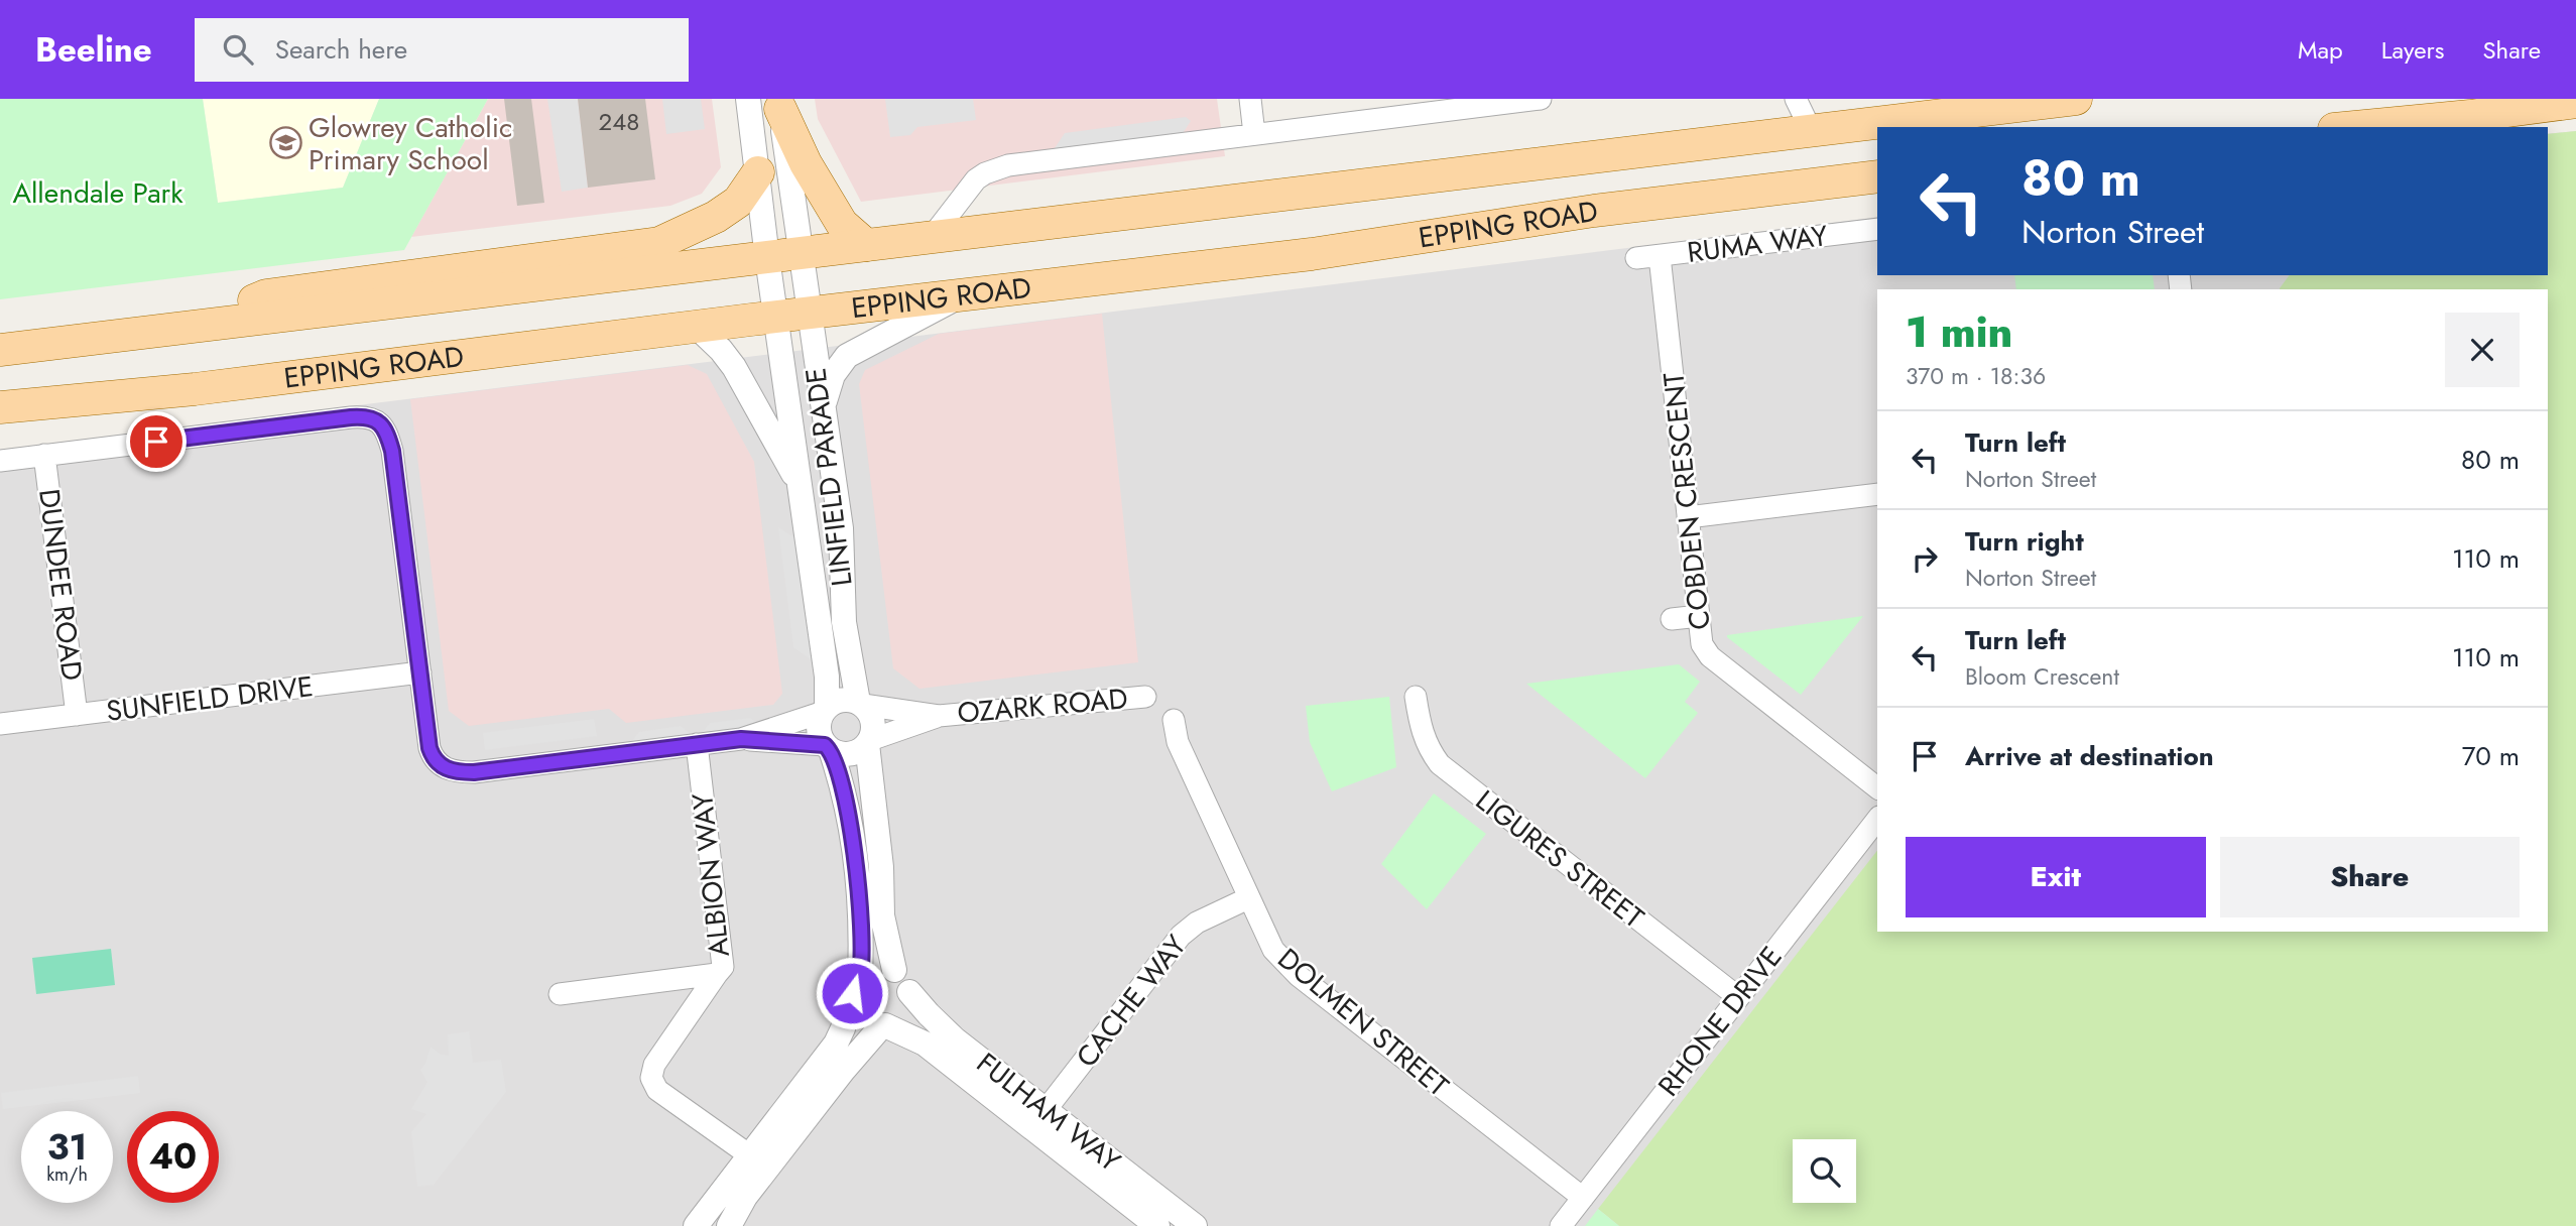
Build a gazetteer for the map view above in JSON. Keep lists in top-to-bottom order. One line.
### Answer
{"streets":{"main road":["EPPING ROAD"],"street":["RUMA WAY","LINFIELD PARADE","COBDEN CRESCENT","DUNDEE ROAD","SUNFIELD DRIVE","OZARK ROAD","LIGURES STREET","ALBION WAY","CACHE WAY","RHONE DRIVE","DOLMEN STREET","FULHAM WAY"]},"crossings":[["EPPING ROAD","LINFIELD PARADE"],["RUMA WAY","COBDEN CRESCENT"],["DUNDEE ROAD","SUNFIELD DRIVE"],["LIGURES STREET","RHONE DRIVE"],["CACHE WAY","DOLMEN STREET"],["CACHE WAY","FULHAM WAY"],["RHONE DRIVE","DOLMEN STREET"]],"parks":["Allendale Park"],"places":{"school or university":["Glowrey Catholic Primary School"]},"house_numbers":["248"],"page":{"header":"Beeline","search":"Search here","nav":["Map","Layers","Share"],"turn":["80 m","Norton Street"],"heading":["1 min","370 m · 18:36"],"list":[{"name":"Turn left","note":"Norton Street","value":"80 m"},{"name":"Turn right","note":"Norton Street","value":"110 m"},{"name":"Turn left","note":"Bloom Crescent","value":"110 m"},{"name":"Arrive at destination","value":"70 m"}],"buttons":["Exit","Share"],"speed":"31 km/h","limit":"40"}}
